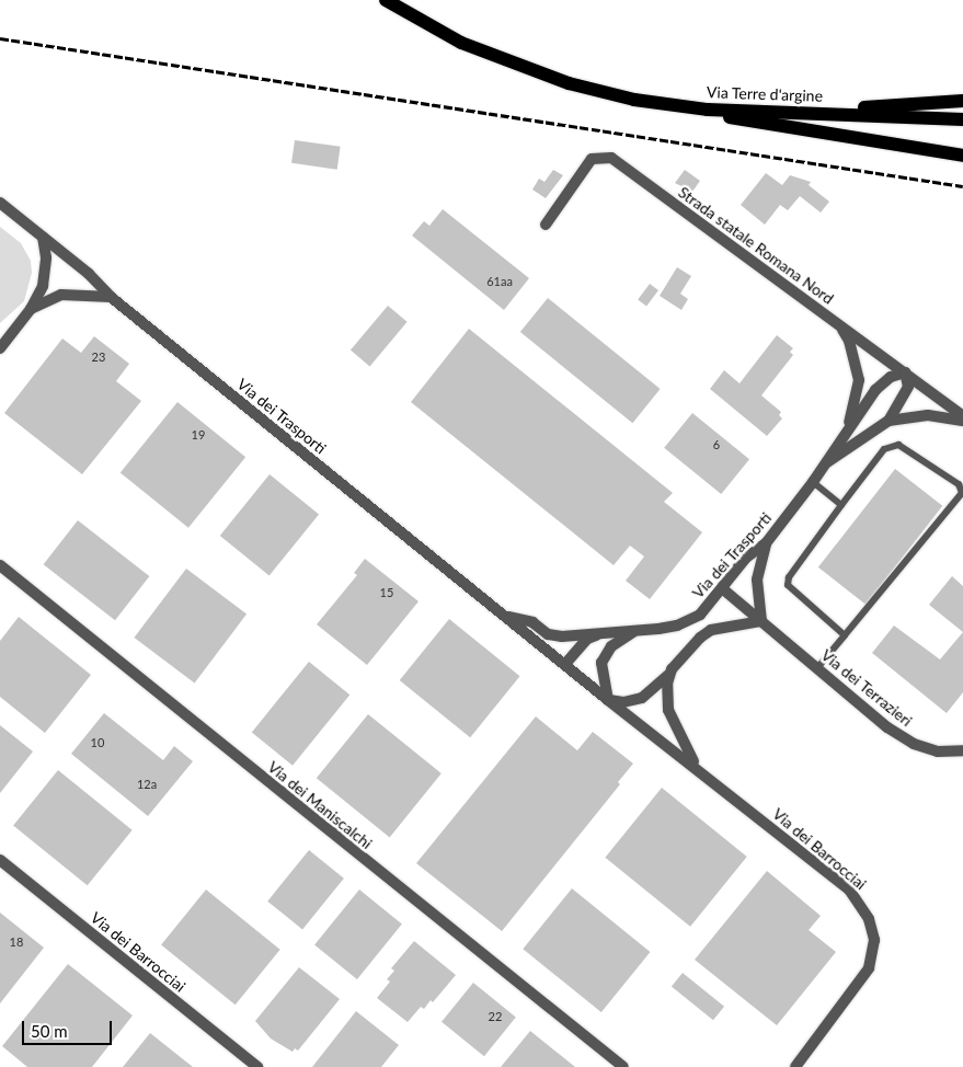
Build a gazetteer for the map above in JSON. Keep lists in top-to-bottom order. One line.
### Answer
{"streets":{"main road":["Via Terre d'argine"],"street":["Strada statale Romana Nord","Via dei Trasporti","Via dei Terrazieri","Via dei Maniscalchi","Via dei Barrocciai"]},"crossings":[["Strada statale Romana Nord","Via dei Trasporti"],["Via dei Trasporti","Via dei Terrazieri"],["Via dei Trasporti","Via dei Barrocciai"]],"house_numbers":["61aa","23","19","6","15","10","12a","18","22"],"scale_bar":"50 m"}
